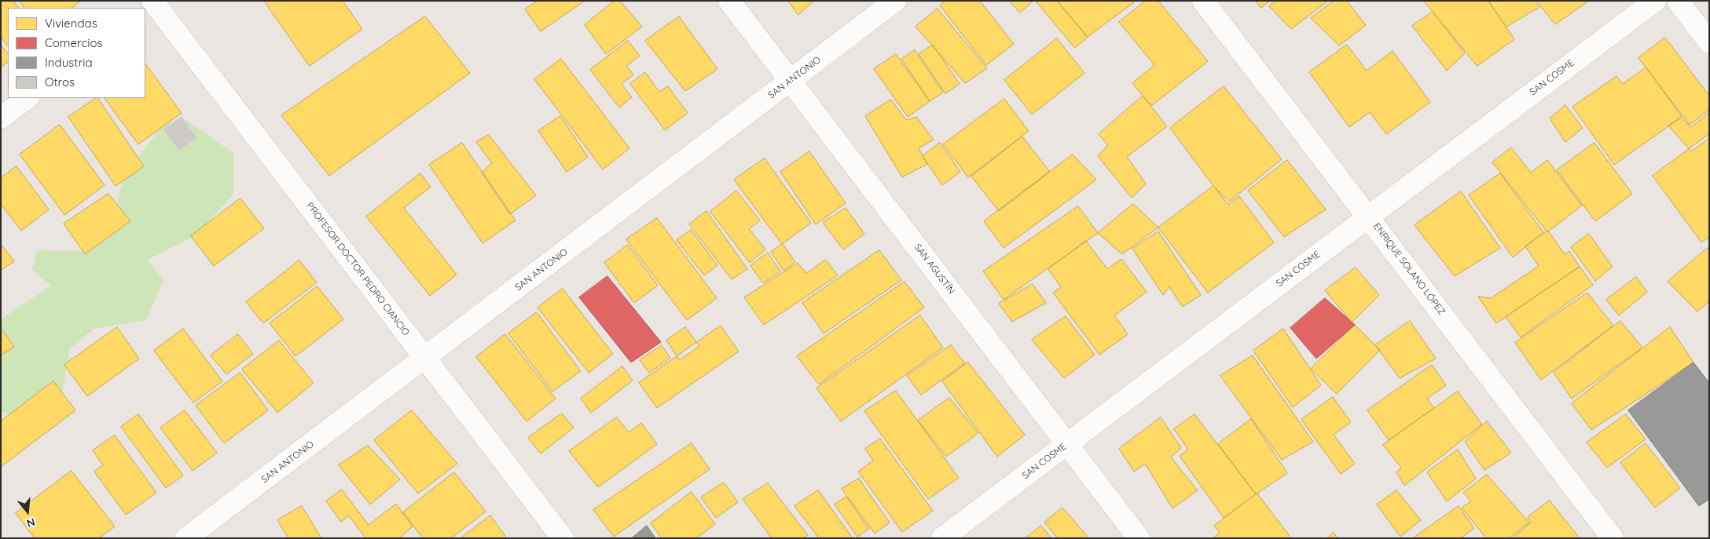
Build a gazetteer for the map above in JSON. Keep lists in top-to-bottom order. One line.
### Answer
{"streets":{"street":["SAN ANTONIO","SAN COSME","PROFESOR DOCTOR PEDRO CIANCIO","SAN AGUSTÍN","ENRIQUE SOLANO LÓPEZ"]},"crossings":[["SAN ANTONIO","PROFESOR DOCTOR PEDRO CIANCIO"],["SAN ANTONIO","SAN AGUSTÍN"],["SAN COSME","SAN AGUSTÍN"],["SAN COSME","ENRIQUE SOLANO LÓPEZ"]],"legend":["Viviendas","Comercios","Industria","Otros"],"north":"bottom"}
